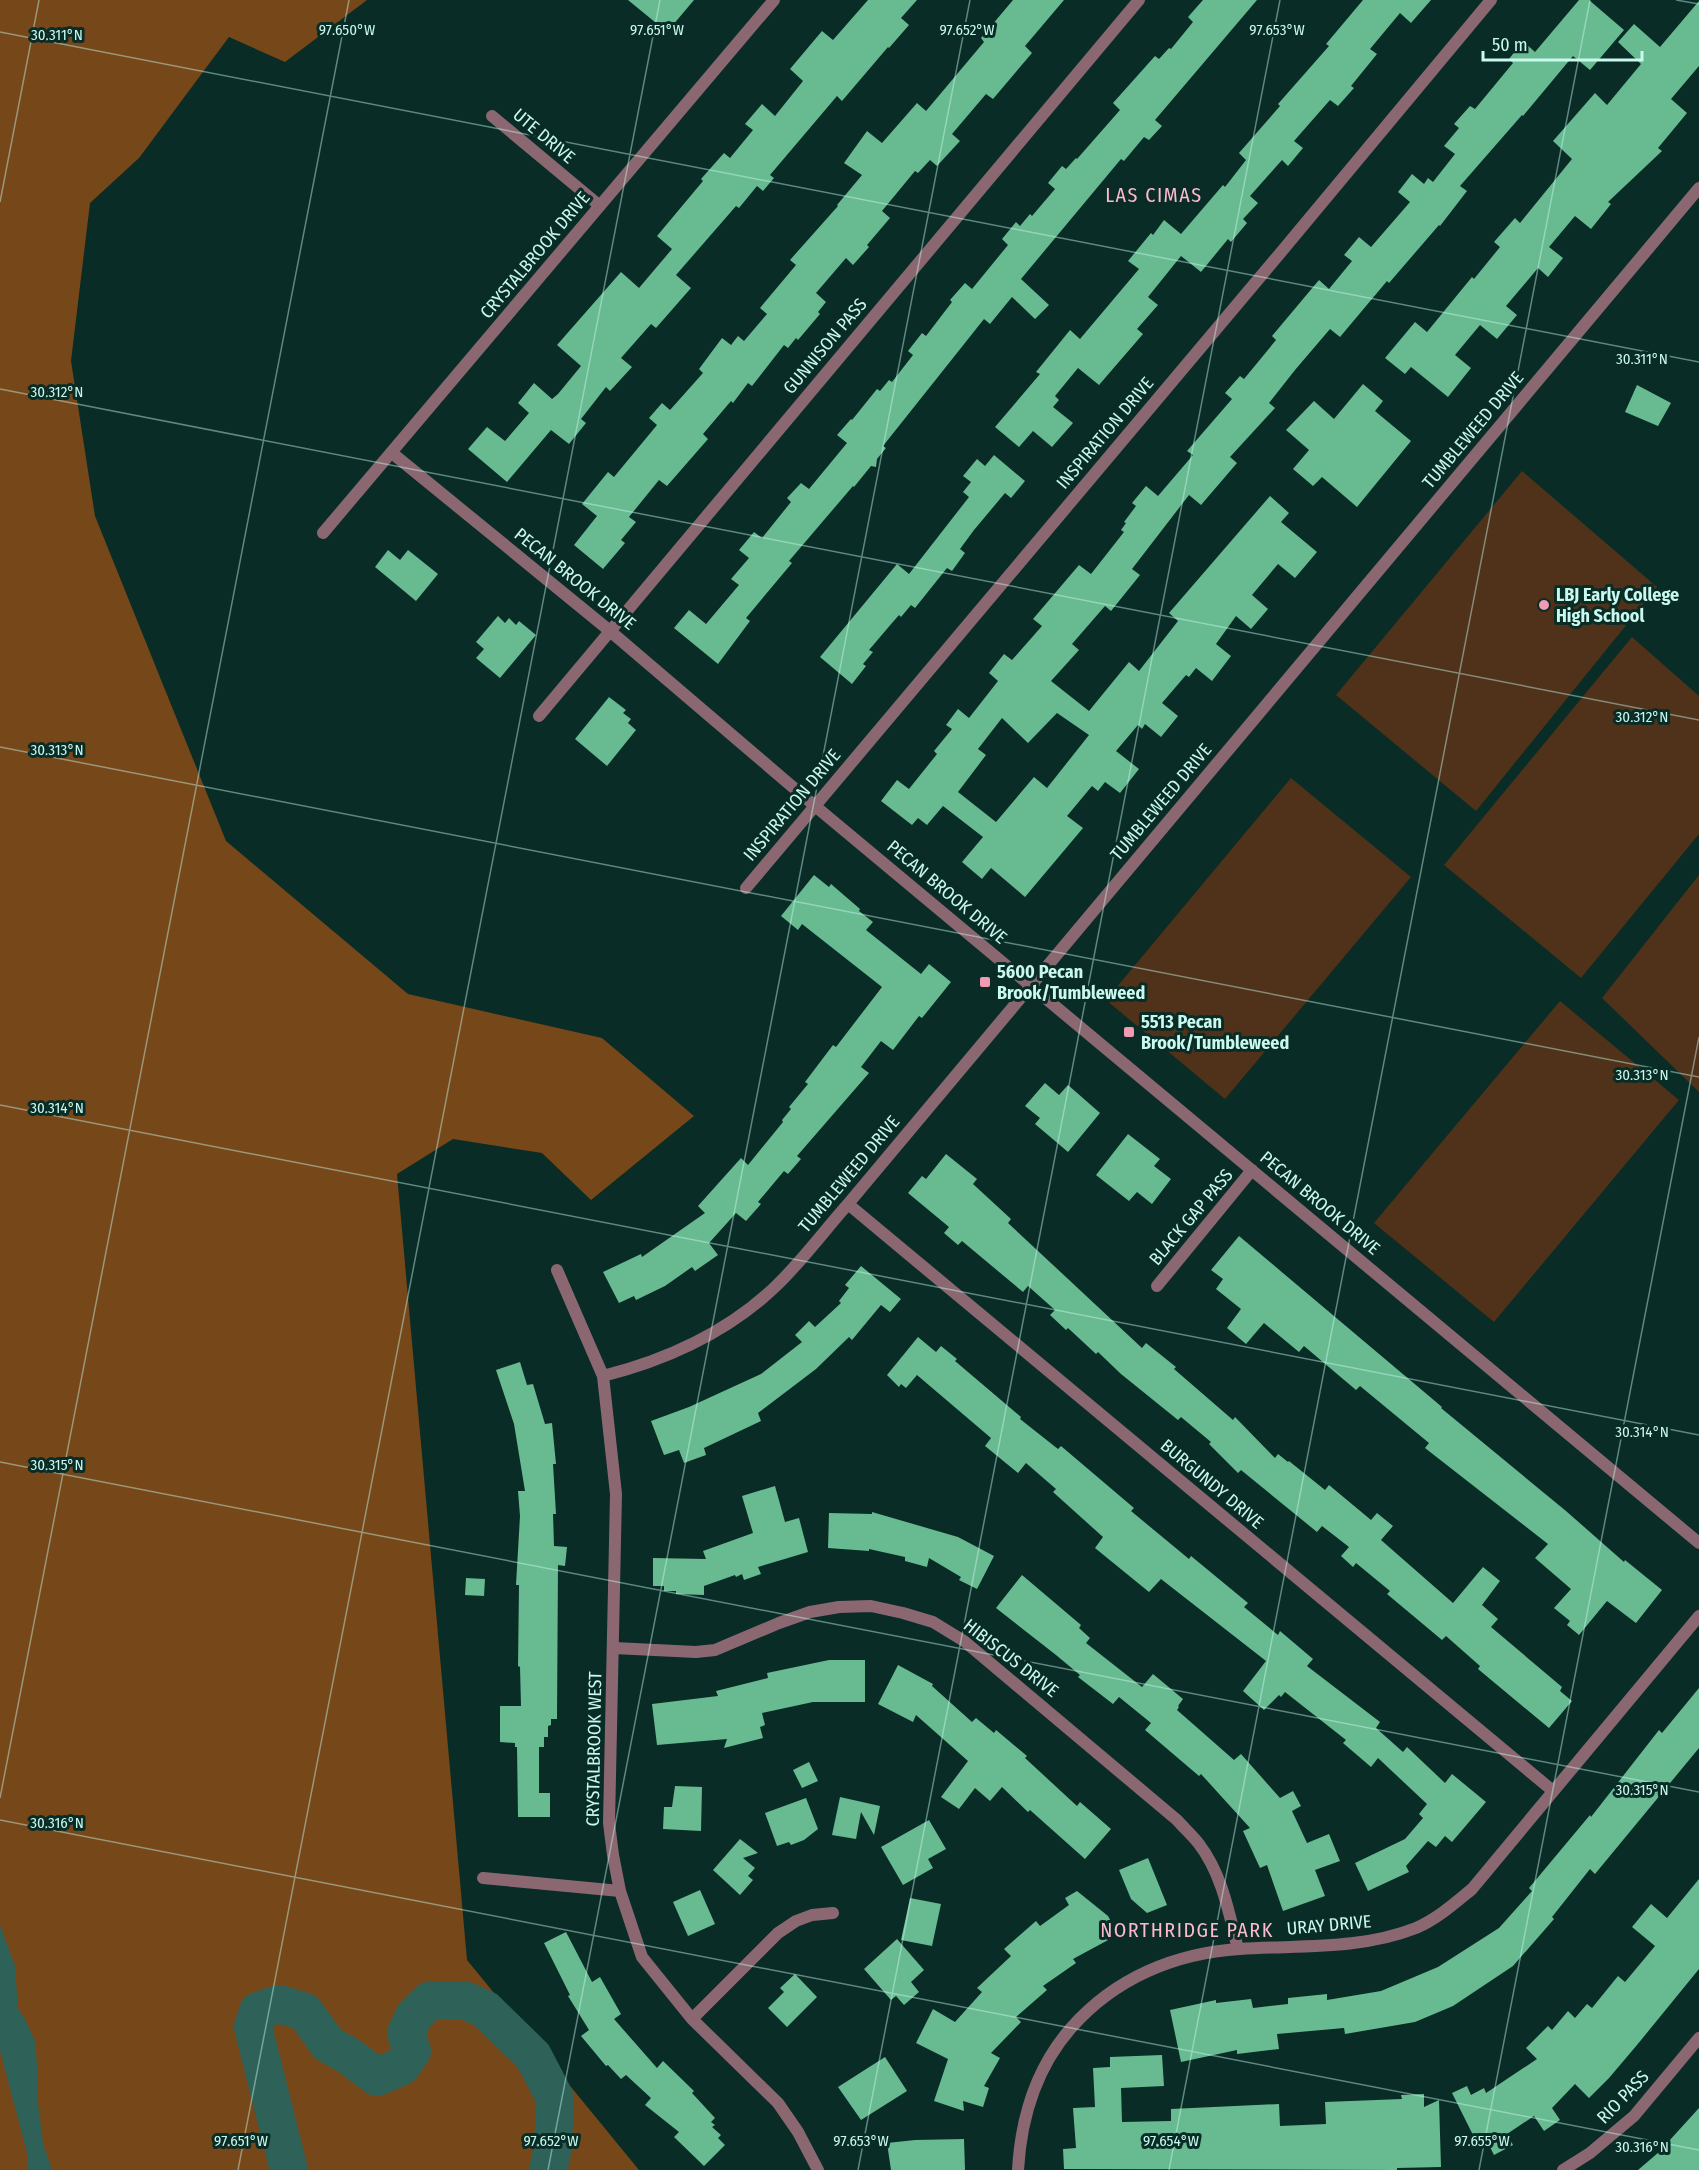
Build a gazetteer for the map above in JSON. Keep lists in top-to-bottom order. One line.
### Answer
{"streets":{"street":["UTE DRIVE","CRYSTALBROOK DRIVE","GUNNISON PASS","TUMBLEWEED DRIVE","INSPIRATION DRIVE","PECAN BROOK DRIVE","BLACK GAP PASS","BURGUNDY DRIVE","HIBISCUS DRIVE","CRYSTALBROOK WEST","URAY DRIVE","RIO PASS"]},"crossings":[["UTE DRIVE","CRYSTALBROOK DRIVE"],["CRYSTALBROOK DRIVE","PECAN BROOK DRIVE"],["GUNNISON PASS","PECAN BROOK DRIVE"],["TUMBLEWEED DRIVE","PECAN BROOK DRIVE"],["TUMBLEWEED DRIVE","BURGUNDY DRIVE"],["TUMBLEWEED DRIVE","CRYSTALBROOK WEST"],["INSPIRATION DRIVE","PECAN BROOK DRIVE"],["PECAN BROOK DRIVE","BLACK GAP PASS"],["BURGUNDY DRIVE","URAY DRIVE"],["HIBISCUS DRIVE","CRYSTALBROOK WEST"],["HIBISCUS DRIVE","URAY DRIVE"]],"districts":["LAS CIMAS","NORTHRIDGE PARK"],"places":{"other":["LBJ Early College High School"],"transit":["5600 Pecan Brook/Tumbleweed","5513 Pecan Brook/Tumbleweed"]},"scale_bar":"50 m","coordinates":["97.650°W","97.651°W","97.652°W","97.653°W","30.311°N","30.312°N","30.313°N","30.314°N","30.315°N","30.316°N","97.654°W","97.655°W"]}
